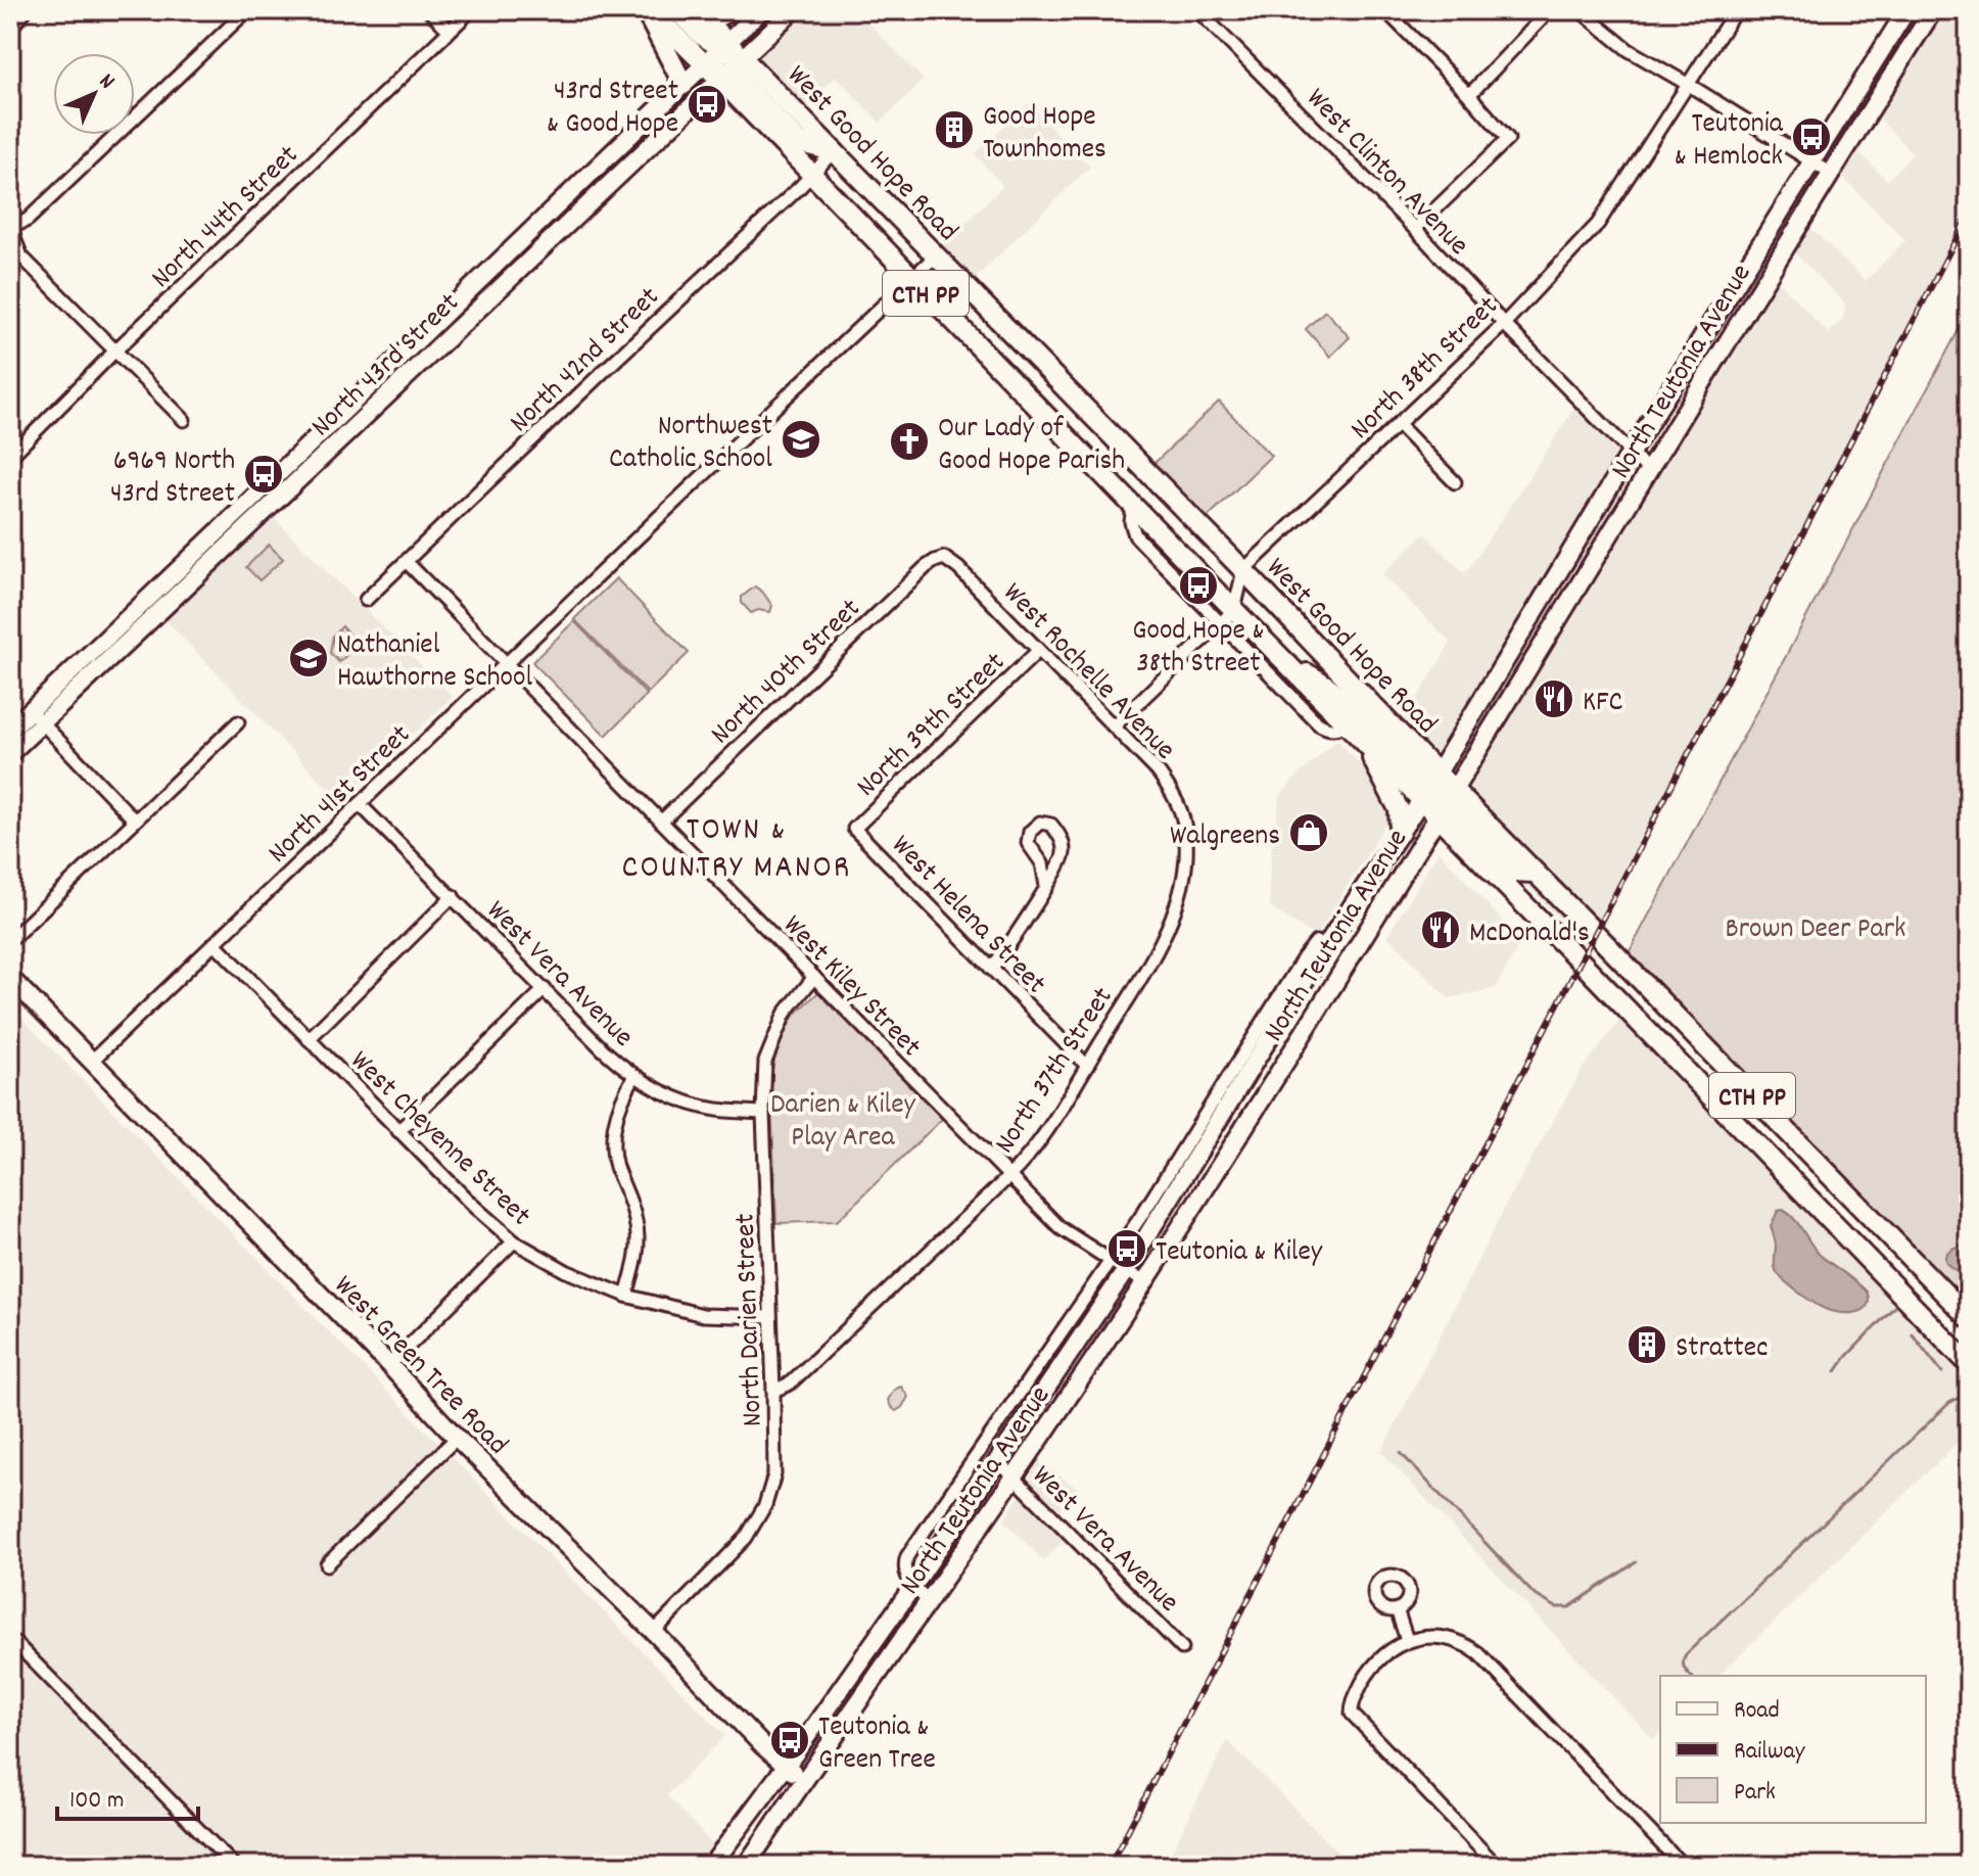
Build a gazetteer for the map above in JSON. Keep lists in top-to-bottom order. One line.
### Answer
{"streets":{"main road":["West Good Hope Road","CTH PP","North 43rd Street","North Teutonia Avenue","West Green Tree Road"],"street":["West Clinton Avenue","North 44th Street","North 42nd Street","North 38th Street","North 40th Street","West Rochelle Avenue","North 39th Street","North 41st Street","West Helena Street","West Vera Avenue","West Kiley Street","North 37th Street","West Cheyenne Street","North Darien Street"]},"crossings":[["West Good Hope Road","CTH PP"],["West Good Hope Road","North 42nd Street"],["West Good Hope Road","North 43rd Street"],["West Good Hope Road","North 38th Street"],["West Good Hope Road","North Teutonia Avenue"],["West Good Hope Road","North 41st Street"],["West Clinton Avenue","North 38th Street"],["West Clinton Avenue","North Teutonia Avenue"],["CTH PP","North 42nd Street"],["CTH PP","North 43rd Street"],["CTH PP","North Teutonia Avenue"],["CTH PP","North 41st Street"],["North 42nd Street","West Kiley Street"],["North Teutonia Avenue","West Vera Avenue"],["North Teutonia Avenue","West Kiley Street"],["North Teutonia Avenue","West Green Tree Road"],["North 40th Street","West Rochelle Avenue"],["North 40th Street","West Kiley Street"],["West Rochelle Avenue","North 39th Street"],["West Rochelle Avenue","North 37th Street"],["North 39th Street","West Helena Street"],["North 41st Street","West Vera Avenue"],["North 41st Street","West Kiley Street"],["North 41st Street","West Cheyenne Street"],["North 41st Street","West Green Tree Road"],["West Helena Street","North 37th Street"],["West Vera Avenue","North Darien Street"],["West Kiley Street","North 37th Street"],["West Kiley Street","North Darien Street"],["North 37th Street","North Darien Street"],["West Cheyenne Street","North Darien Street"],["North Darien Street","West Green Tree Road"]],"districts":["TOWN & COUNTRY MANOR"],"parks":["Brown Deer Park","Darien & Kiley Play Area"],"places":{"bus stop":["43rd Street & Good Hope","Teutonia & Hemlock","6969 North 43rd Street","Good Hope & 38th Street","Teutonia & Kiley","Teutonia & Green Tree"],"building":["Good Hope Townhomes","Strattec"],"school or university":["Northwest Catholic School","Nathaniel Hawthorne School"],"church":["Our Lady of Good Hope Parish"],"restaurant":["KFC","McDonald's"],"shop":["Walgreens"]},"legend":["Road","Railway","Park"],"scale_bar":"100 m","north":"top right"}
